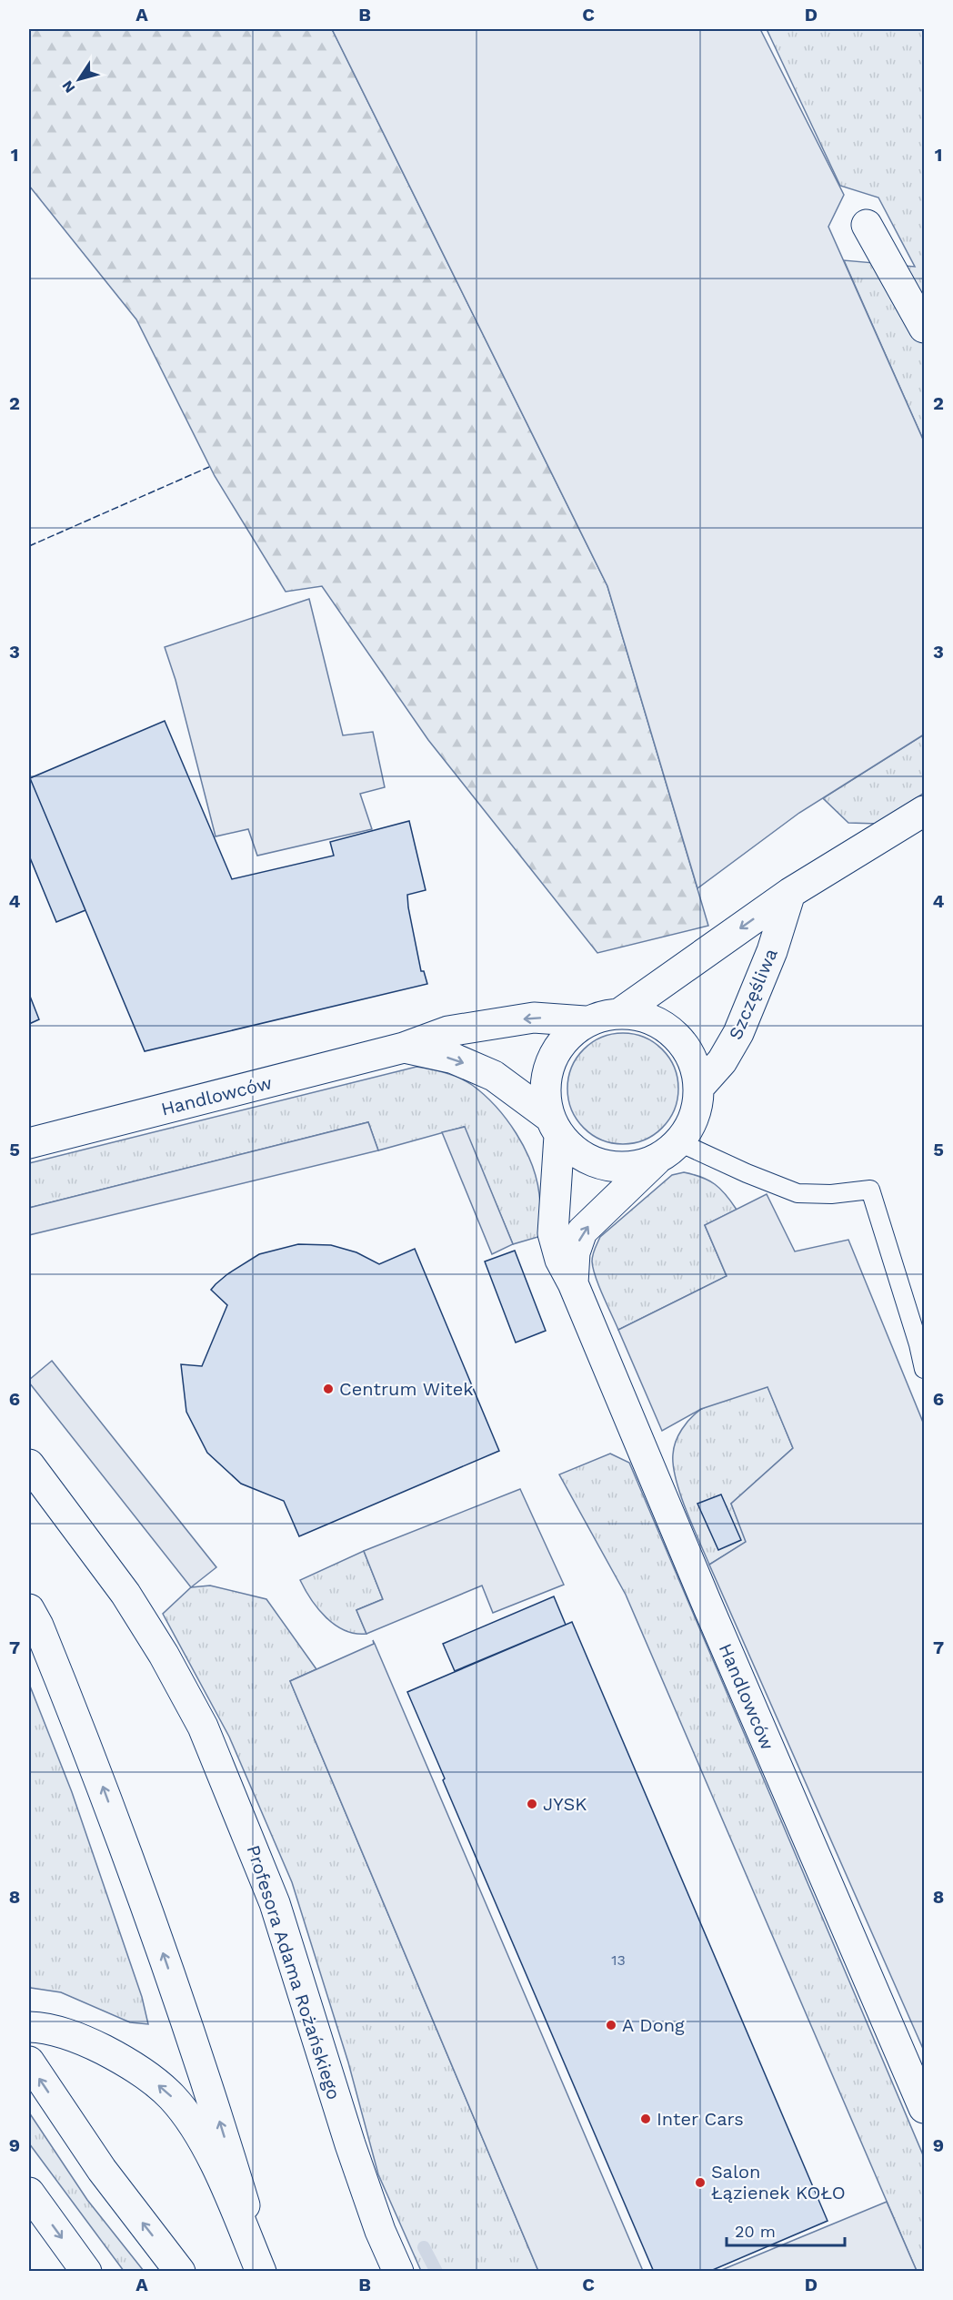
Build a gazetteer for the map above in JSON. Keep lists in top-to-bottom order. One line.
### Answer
{"streets":{"main road":["Szczęśliwa","Handlowców","Profesora Adama Rożańskiego"]},"crossings":[["Szczęśliwa","Handlowców"]],"one_way":["Szczęśliwa"],"places":["Centrum Witek","JYSK","A Dong","Inter Cars","Salon Łązienek KOŁO"],"house_numbers":["13"],"scale_bar":"20 m","north":"bottom left","grid":{"columns":["A","B","C","D"],"rows":["1","2","3","4","5","6","7","8","9"]}}
